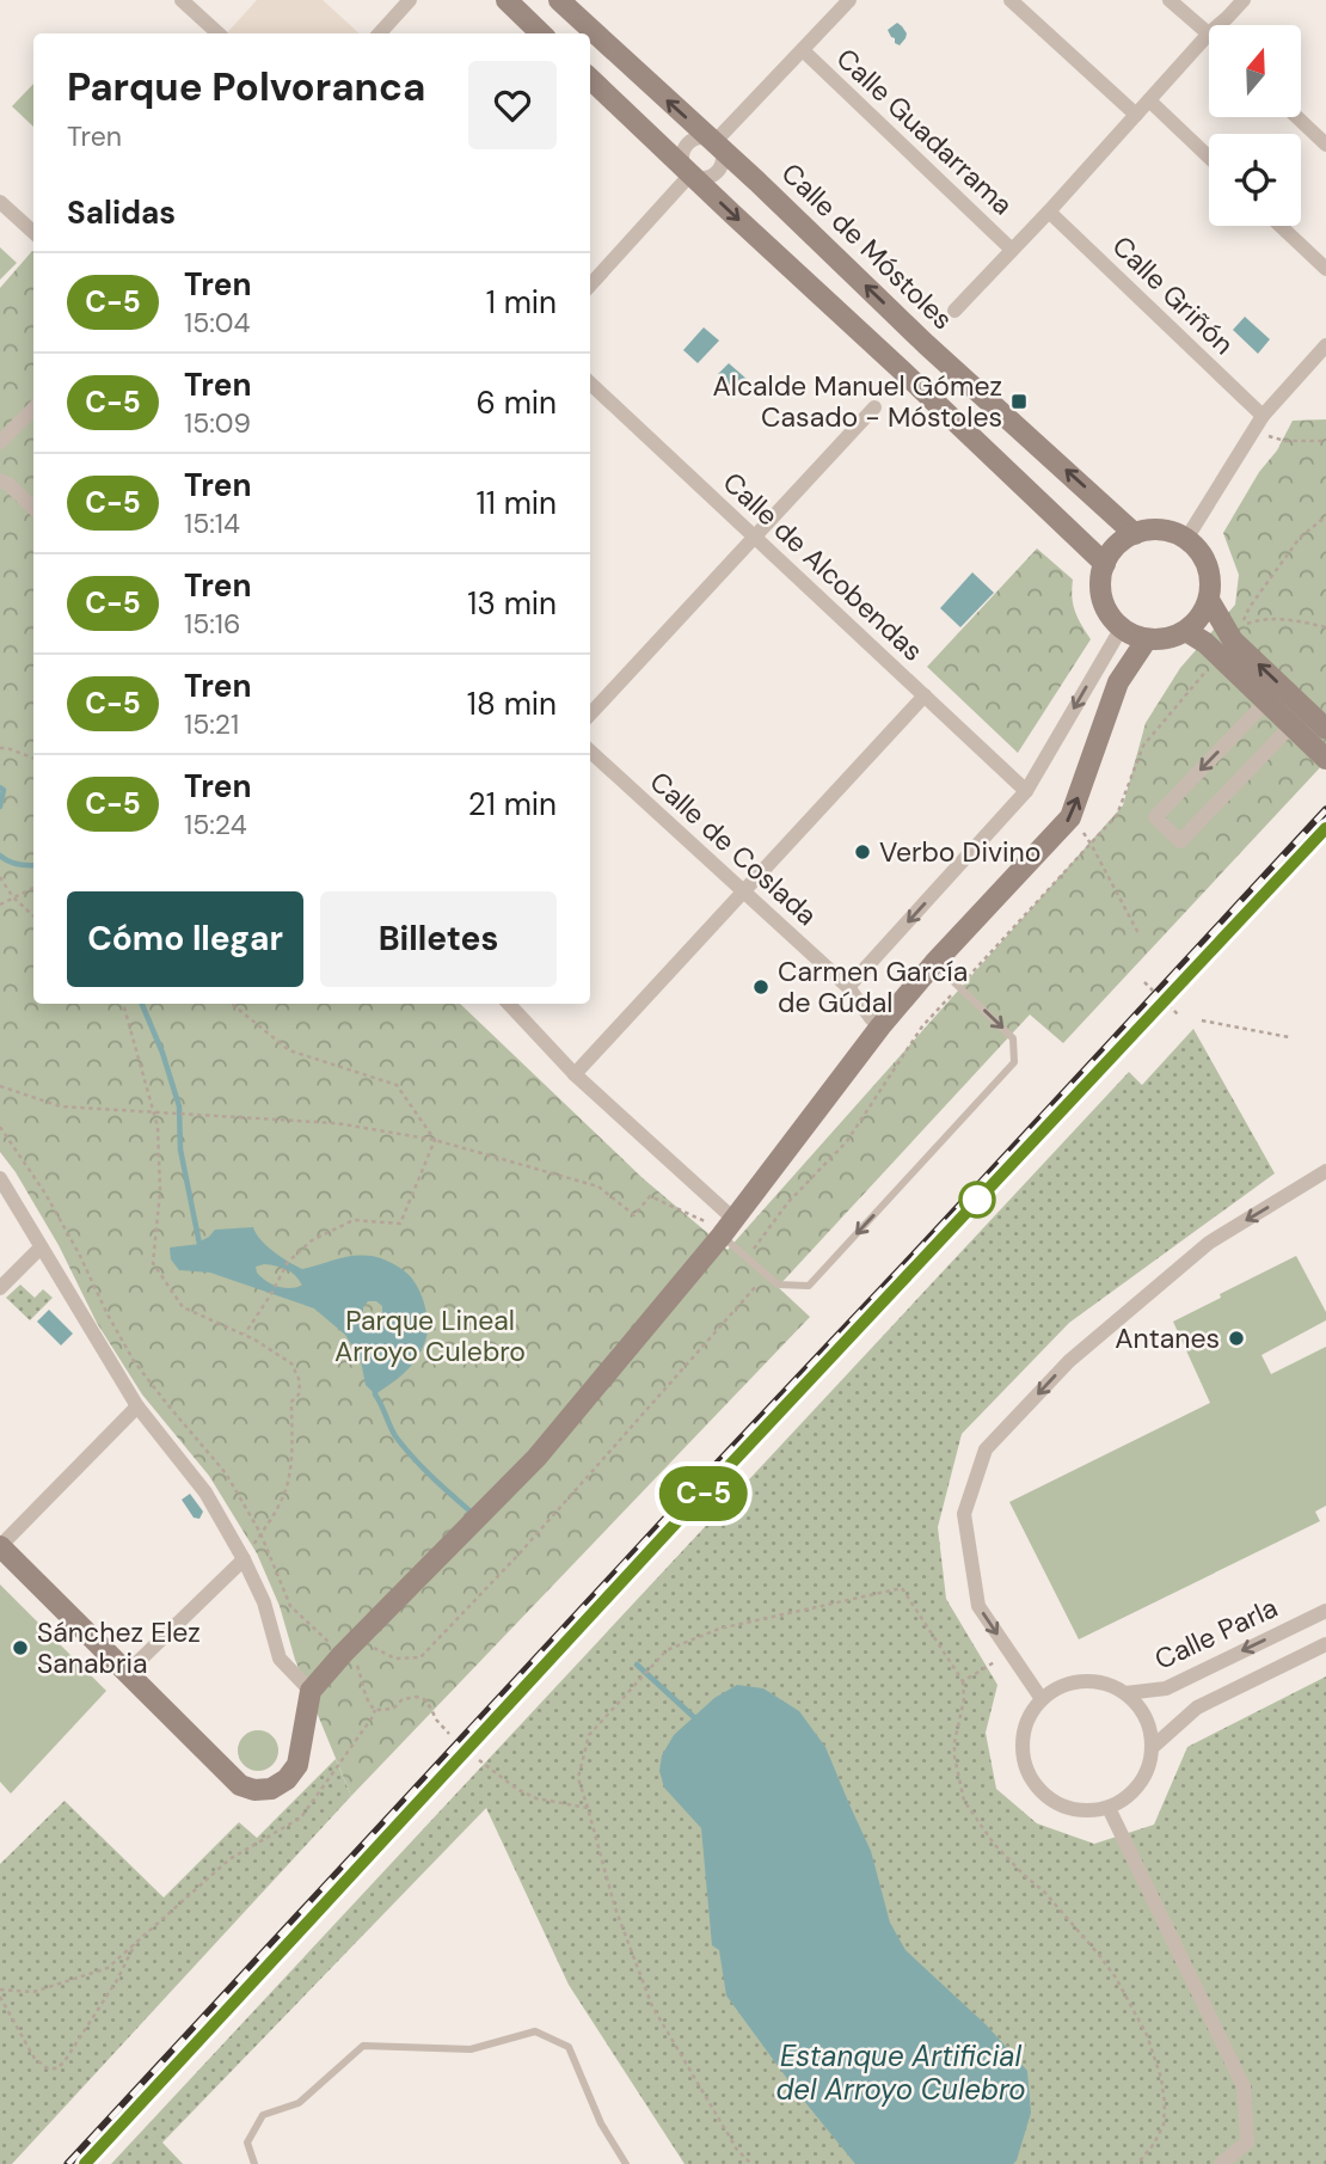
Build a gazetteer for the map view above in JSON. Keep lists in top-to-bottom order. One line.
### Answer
{"streets":{"main road":["Calle de Móstoles"],"street":["Calle Guadarrama","Calle Griñón","Calle de Alcobendas","Calle de Coslada","Calle Parla"]},"water":["Estanque Artificial del Arroyo Culebro"],"parks":["Parque Lineal Arroyo Culebro"],"places":{"transit":["Alcalde Manuel Gómez Casado - Móstoles"],"other":["Verbo Divino","Carmen García de Gúdal","Antanes","Sánchez Elez Sanabria"]},"north":"top","page":{"on_map":"C-5","heading":[["Parque Polvoranca","Tren"],"Salidas"],"list":[{"mark":"C-5","name":"Tren","note":"15:04","value":"1 min"},{"mark":"C-5","name":"Tren","note":"15:09","value":"6 min"},{"mark":"C-5","name":"Tren","note":"15:14","value":"11 min"},{"mark":"C-5","name":"Tren","note":"15:16","value":"13 min"},{"mark":"C-5","name":"Tren","note":"15:21","value":"18 min"},{"mark":"C-5","name":"Tren","note":"15:24","value":"21 min"}],"buttons":["Cómo llegar","Billetes"]}}
